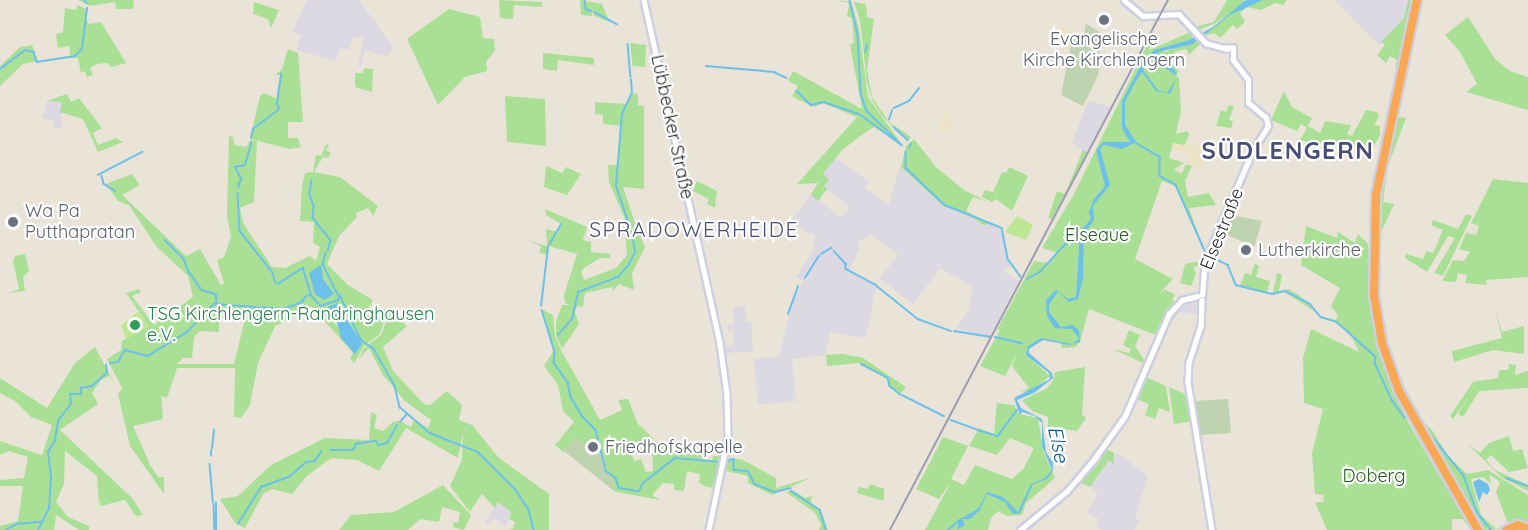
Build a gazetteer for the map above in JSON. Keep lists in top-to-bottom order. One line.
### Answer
{"streets":{"main road":["Lübbecker Straße","Elsestraße"]},"districts":["SÜDLENGERN","SPRADOWERHEIDE"],"water":["Else"],"parks":["Elseaue","Doberg"],"places":["Evangelische Kirche Kirchlengern","Wa Pa Putthapratan","Lutherkirche","TSG Kirchlengern-Randringhausen e.V.","Friedhofskapelle"]}
